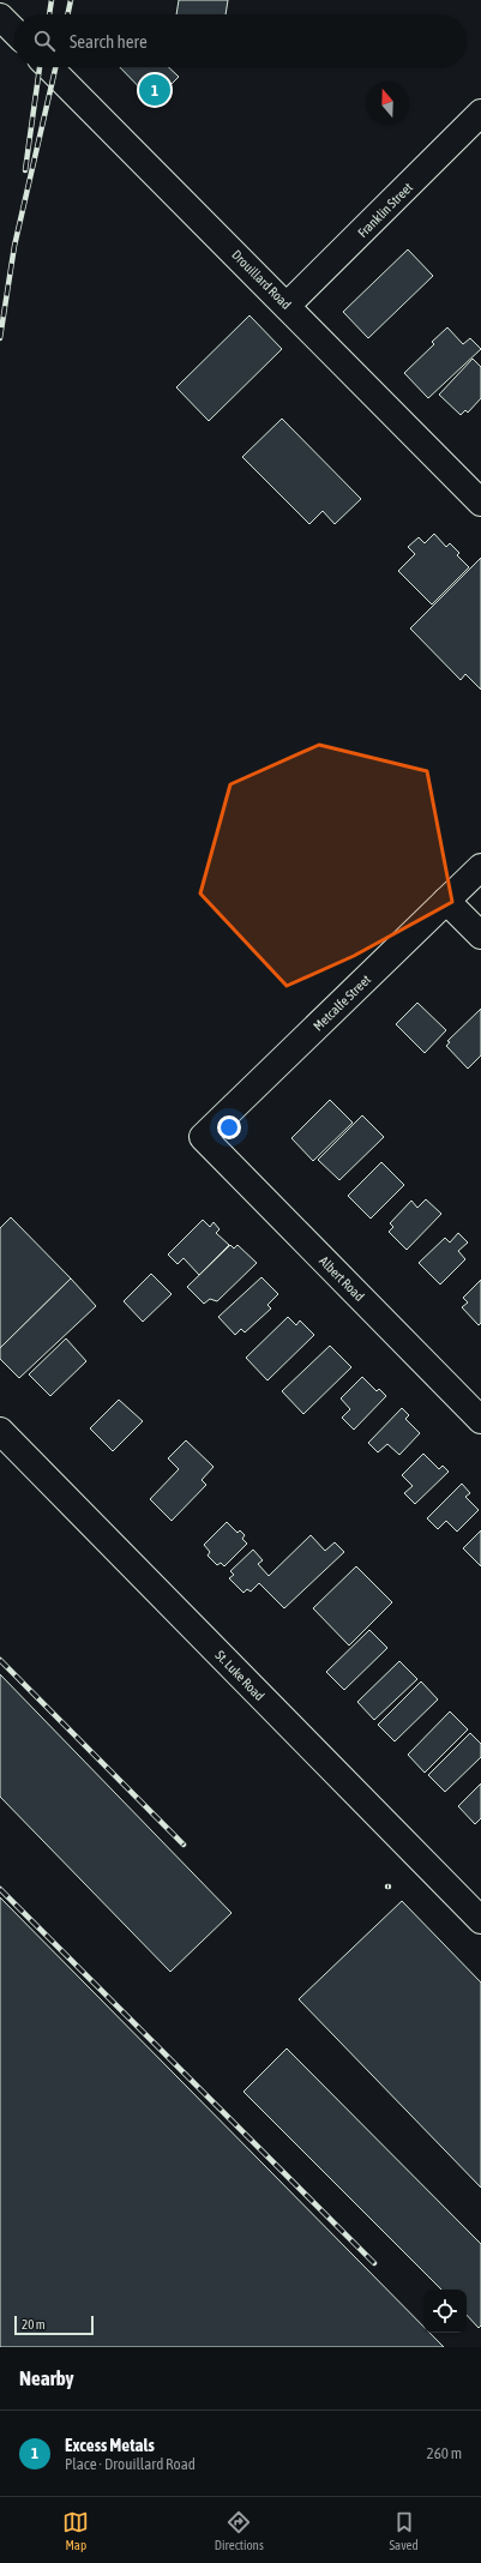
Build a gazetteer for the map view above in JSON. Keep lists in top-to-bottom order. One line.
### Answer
{"streets":{"street":["Franklin Street","Drouillard Road","Metcalfe Street","Albert Road","St. Luke Road"]},"crossings":[["Franklin Street","Drouillard Road"],["Metcalfe Street","Albert Road"]],"scale_bar":"20 m","north":"top","page":{"search":"Search here","pins":"1","scale":"20 m","heading":"Nearby","list":[{"mark":"1","name":"Excess Metals","note":"Place · Drouillard Road","value":"260 m"}],"nav":["Map","Directions","Saved"]}}
